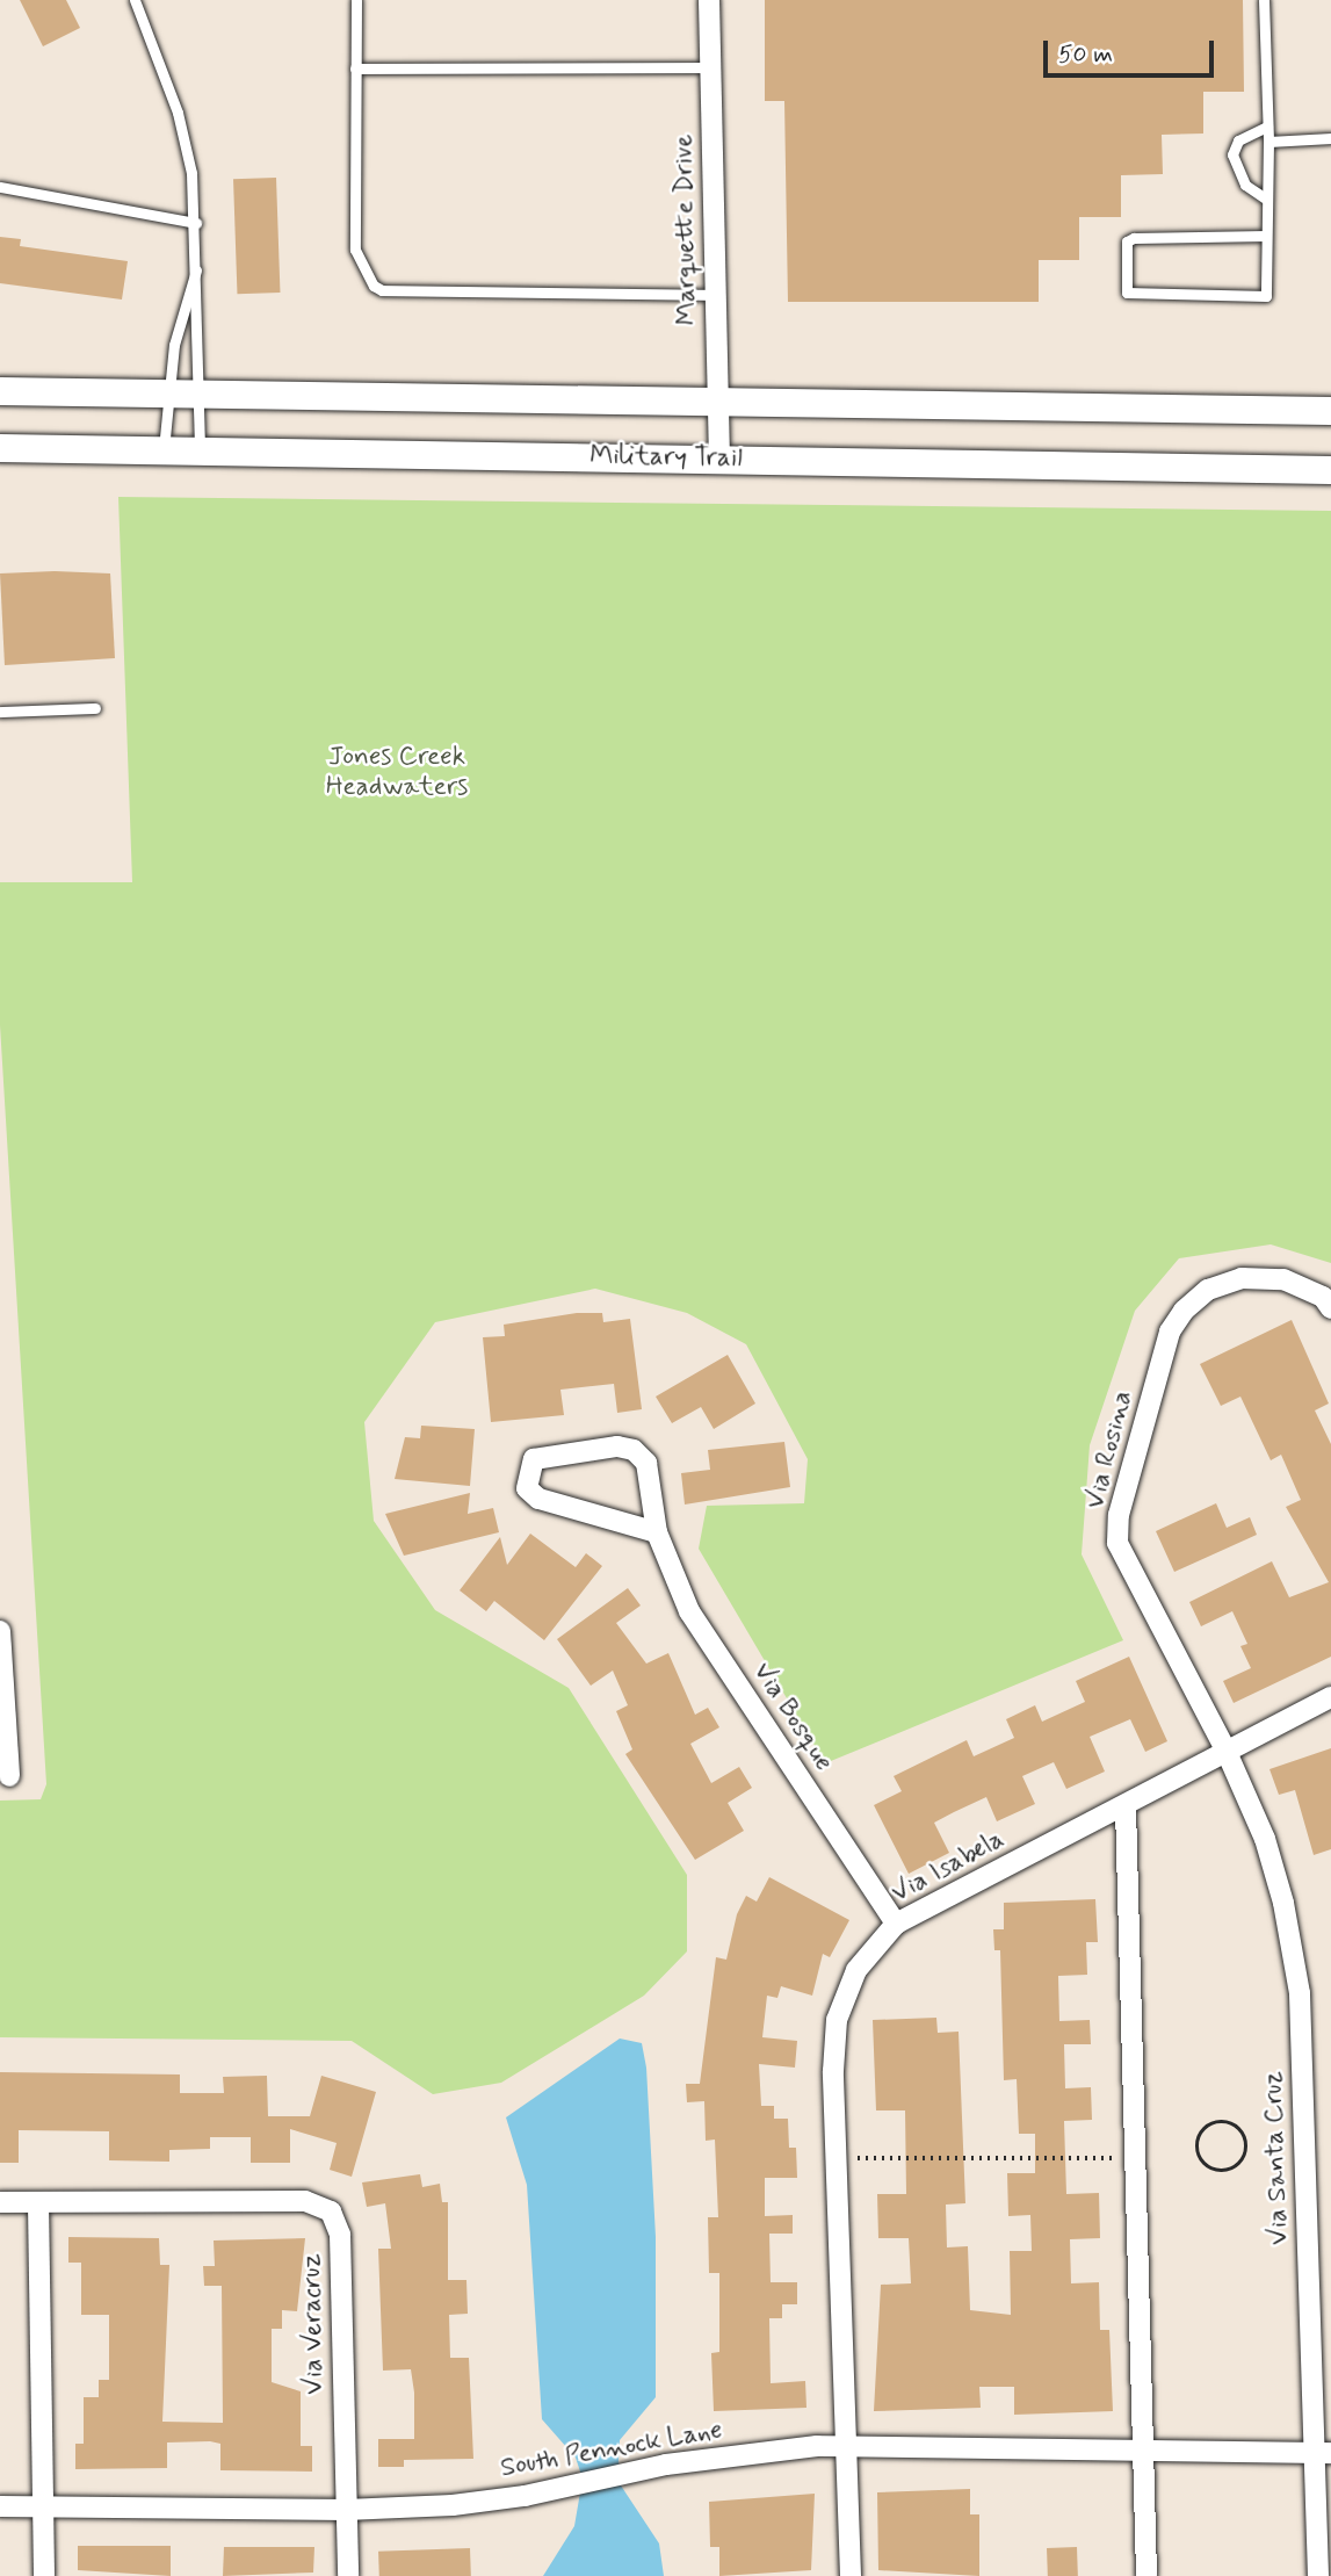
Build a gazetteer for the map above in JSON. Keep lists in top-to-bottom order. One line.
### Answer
{"streets":{"main road":["Military Trail"],"street":["Marquette Drive","Via Rosina","Via Bosque","Via Isabela","Via Santa Cruz","Via Veracruz","South Pennock Lane"]},"crossings":[["Marquette Drive","Military Trail"],["Via Rosina","Via Isabela"],["Via Rosina","Via Santa Cruz"],["Via Bosque","Via Isabela"],["Via Isabela","Via Santa Cruz"],["Via Isabela","South Pennock Lane"],["Via Santa Cruz","South Pennock Lane"],["Via Veracruz","South Pennock Lane"]],"parks":["Jones Creek Headwaters"],"scale_bar":"50 m"}
